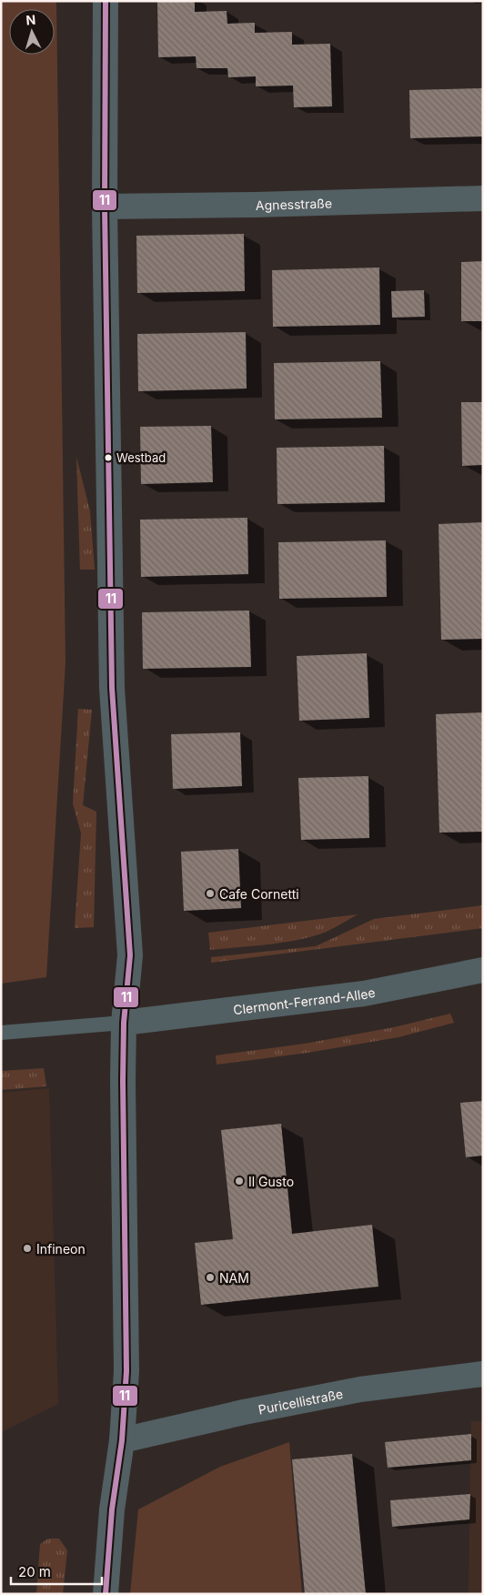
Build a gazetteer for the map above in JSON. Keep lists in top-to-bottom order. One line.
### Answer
{"streets":{"street":["Agnesstraße","Clermont-Ferrand-Allee","Puricellistraße"]},"places":["Westbad","Cafe Cornetti","Il Gusto","Infineon","NAM"],"lines":["transit line 11"],"scale_bar":"20 m","north":"top"}
